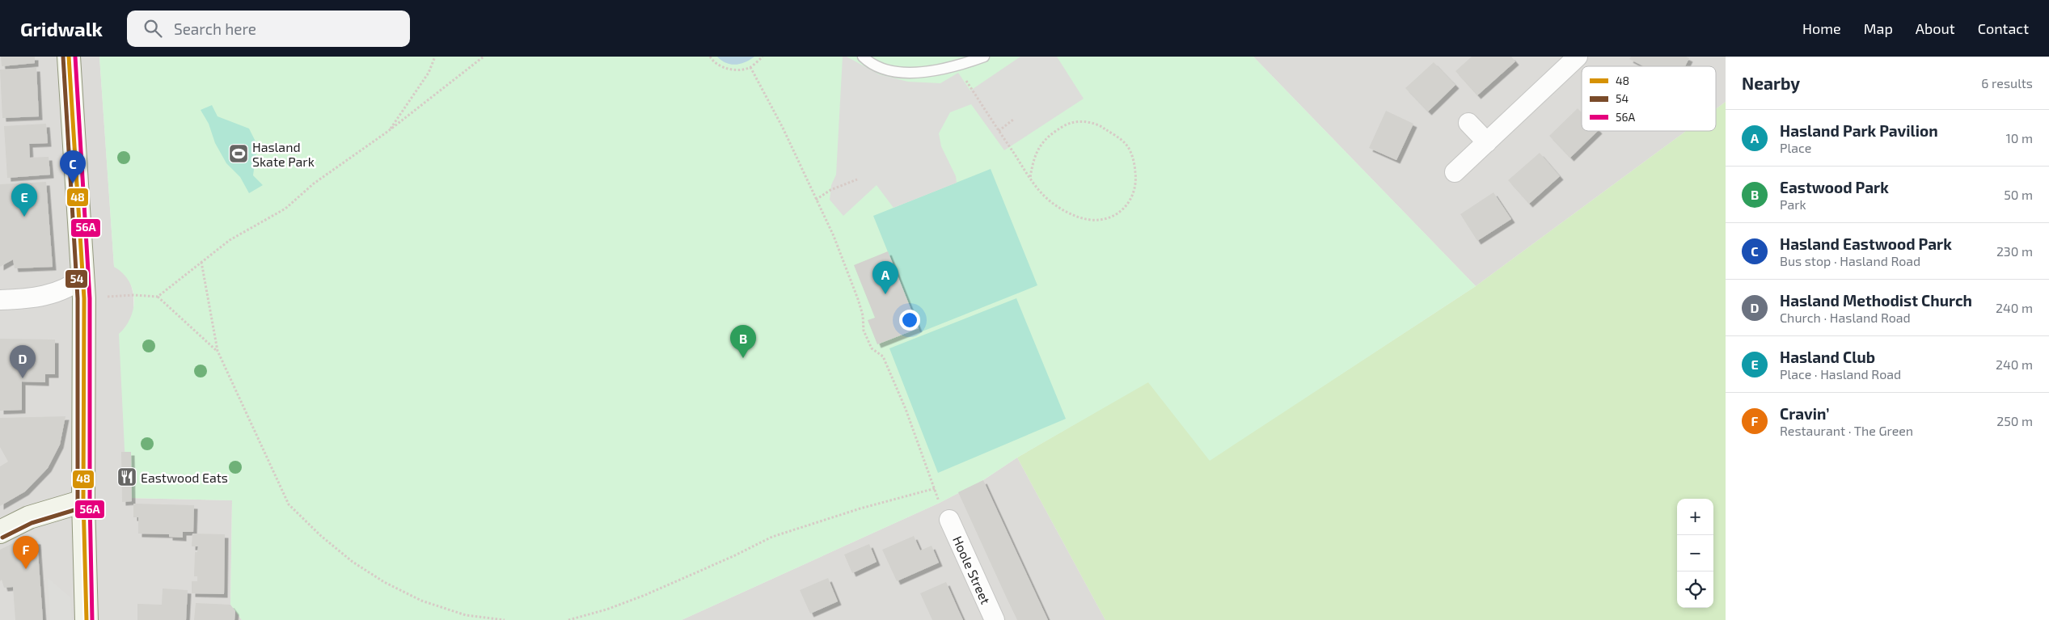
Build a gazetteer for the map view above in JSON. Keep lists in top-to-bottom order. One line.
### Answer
{"streets":{"street":["Hoole Street"]},"places":{"sports":["Hasland Skate Park"],"restaurant":["Eastwood Eats"]},"lines":["transit line 48","transit line 54","transit line 56A"],"legend":["48","54","56A"],"page":{"header":"Gridwalk","search":"Search here","nav":["Home","Map","About","Contact"],"heading":["Nearby","6 results"],"list":[{"mark":"A","name":"Hasland Park Pavilion","note":"Place","value":"10 m"},{"mark":"B","name":"Eastwood Park","note":"Park","value":"50 m"},{"mark":"C","name":"Hasland Eastwood Park","note":"Bus stop · Hasland Road","value":"230 m"},{"mark":"D","name":"Hasland Methodist Church","note":"Church · Hasland Road","value":"240 m"},{"mark":"E","name":"Hasland Club","note":"Place · Hasland Road","value":"240 m"},{"mark":"F","name":"Cravin’","note":"Restaurant · The Green","value":"250 m"}],"pins":["C","E","A","B","D","F"],"map_buttons":["+","−"]}}
